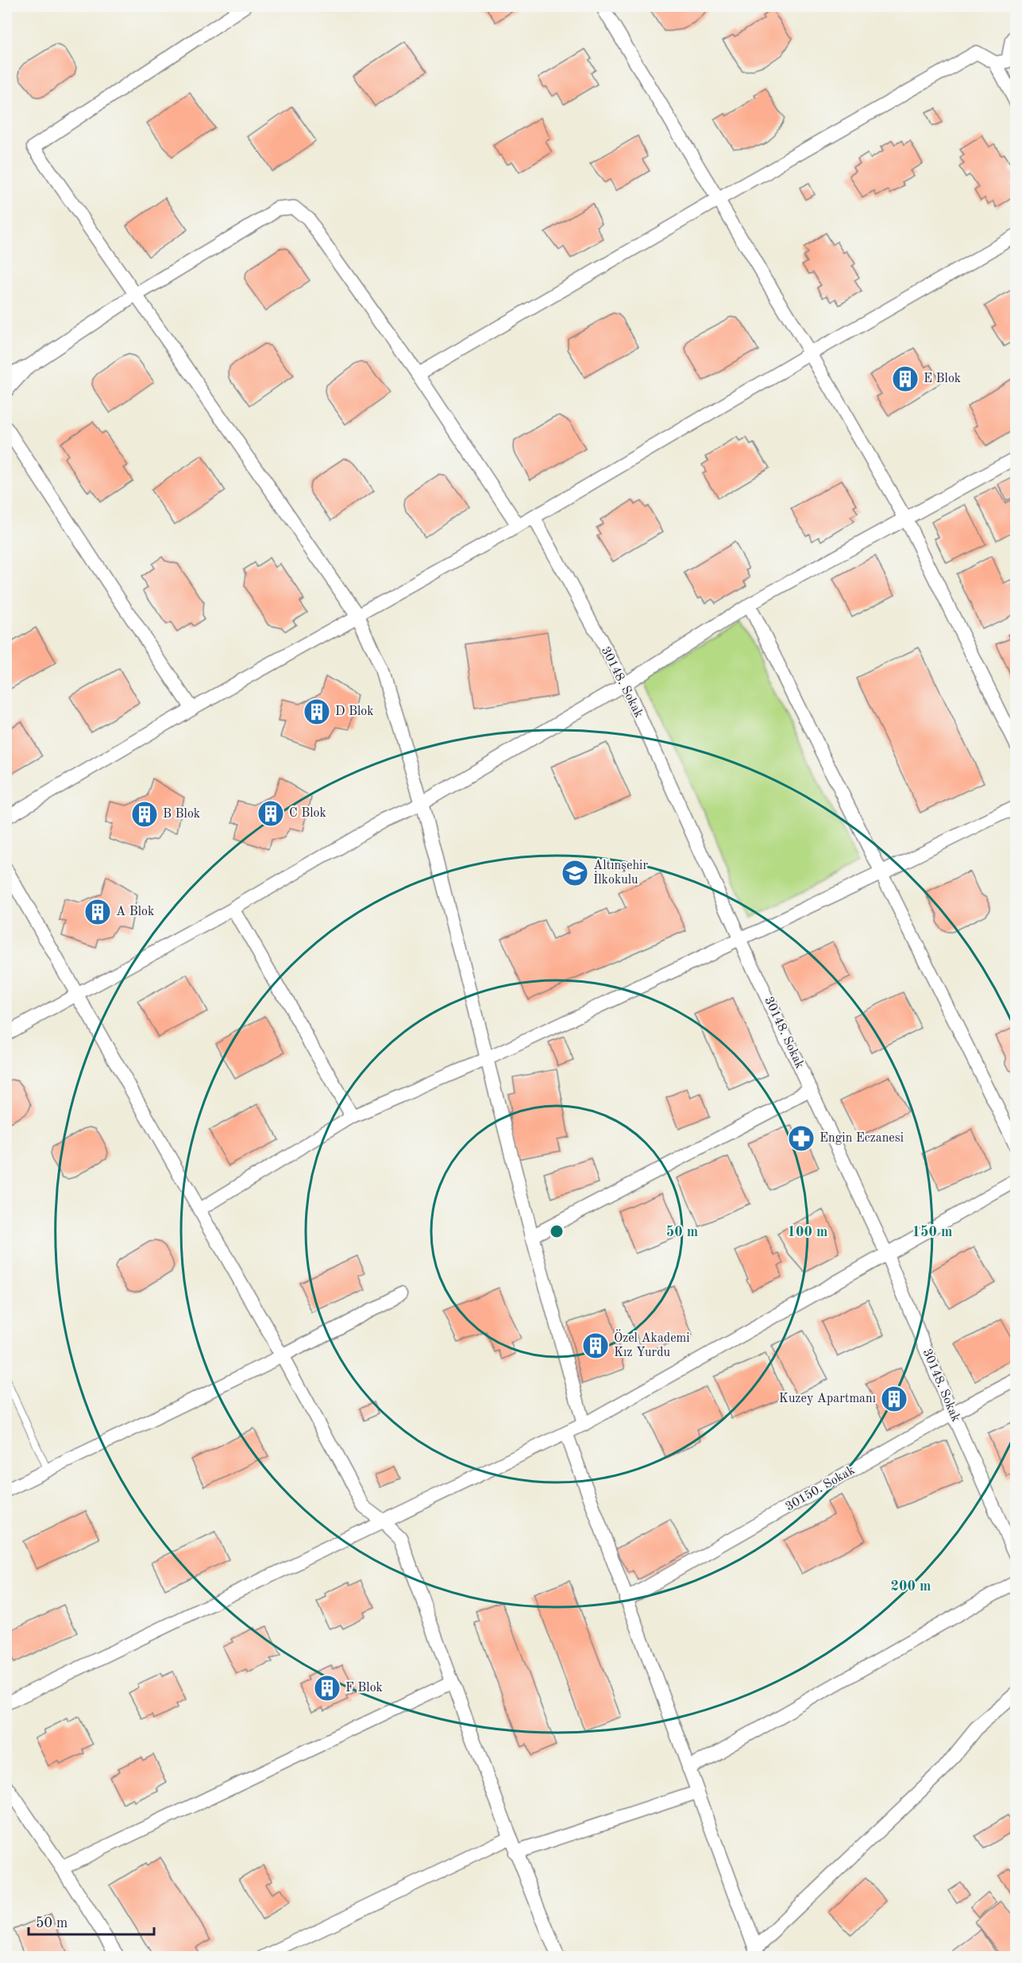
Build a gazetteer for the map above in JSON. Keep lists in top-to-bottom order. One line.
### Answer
{"streets":{"street":["30148. Sokak","30150. Sokak"]},"crossings":[["30148. Sokak","30150. Sokak"]],"places":{"building":["E Blok","D Blok","C Blok","B Blok","A Blok","Özel Akademi Kız Yurdu","Kuzey Apartmanı","F Blok"],"school or university":["Altınşehir İlkokulu"],"pharmacy":["Engin Eczanesi"]},"scale_bar":"50 m","rings":["50 m","100 m","150 m","200 m"]}
